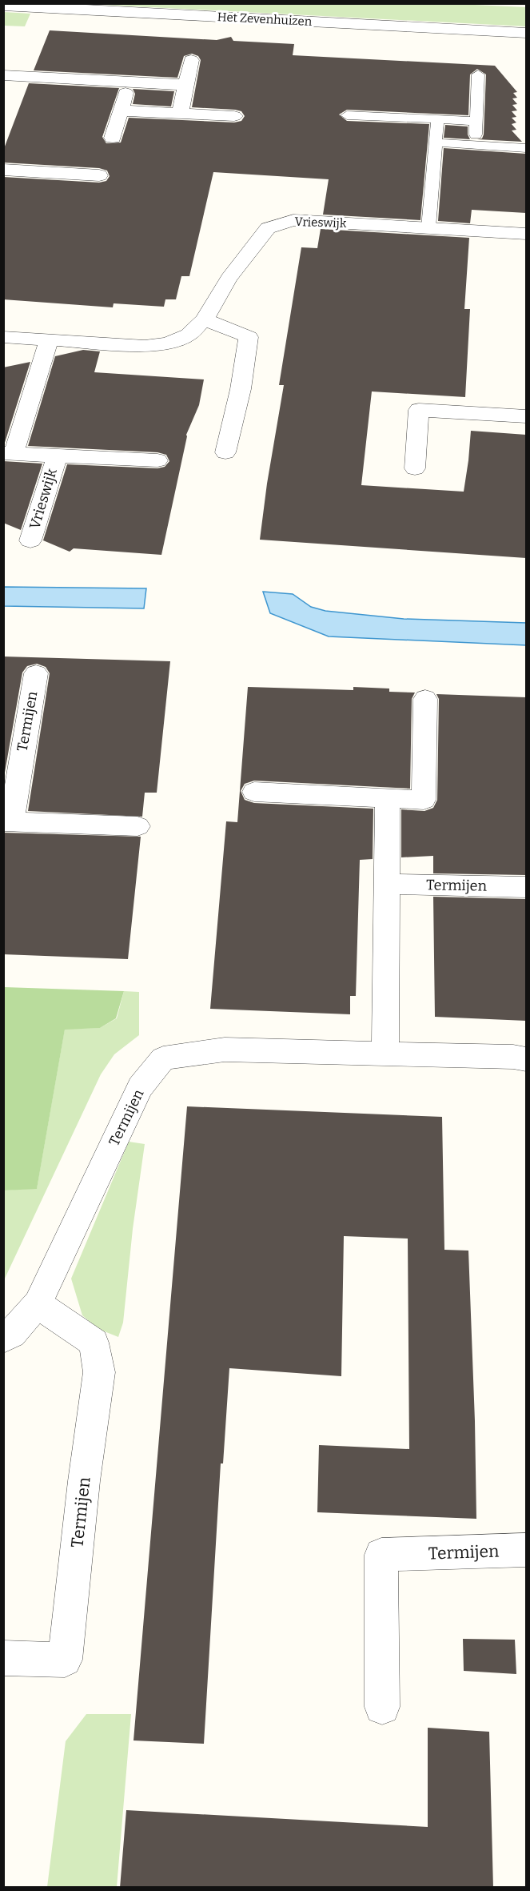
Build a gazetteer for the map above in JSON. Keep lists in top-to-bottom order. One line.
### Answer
{"streets":{"street":["Het Zevenhuizen","Vrieswijk","Termijen"]}}
